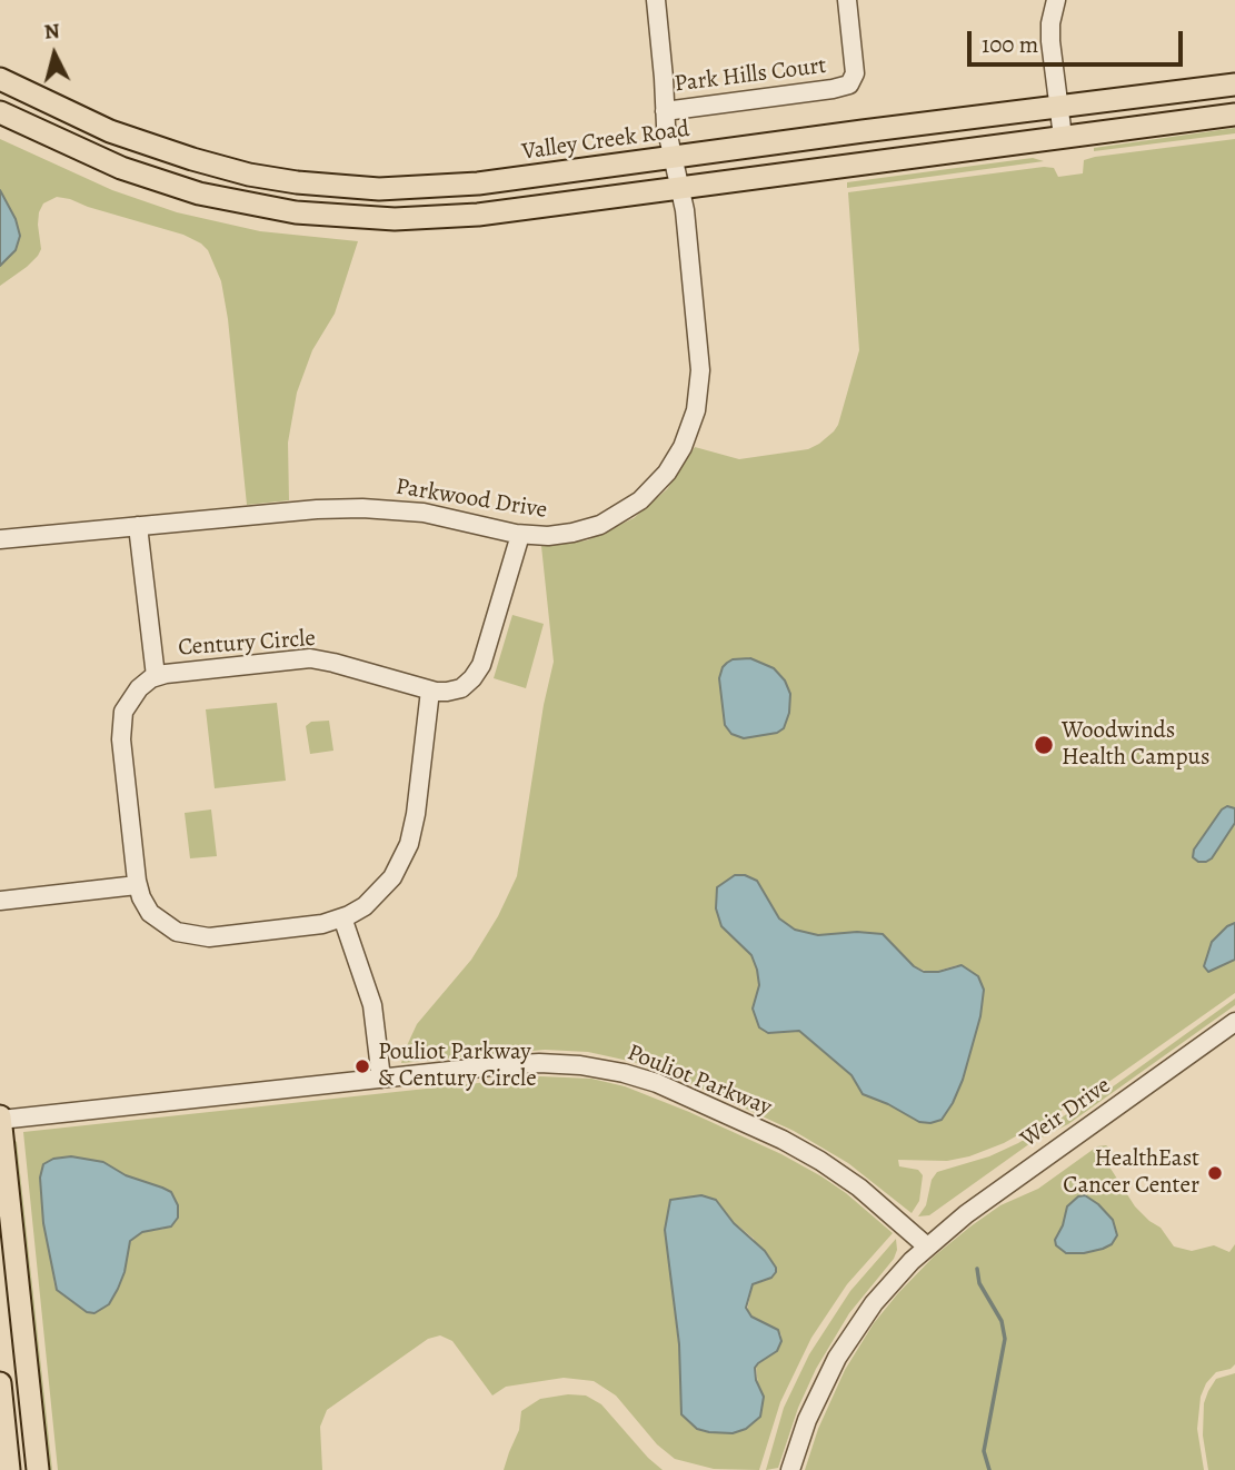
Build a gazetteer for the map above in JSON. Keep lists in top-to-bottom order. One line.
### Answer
{"streets":{"main road":["Valley Creek Road"],"street":["Park Hills Court","Parkwood Drive","Century Circle","Pouliot Parkway","Weir Drive"]},"crossings":[["Park Hills Court","Parkwood Drive"],["Valley Creek Road","Parkwood Drive"],["Parkwood Drive","Century Circle"],["Pouliot Parkway","Weir Drive"]],"places":["Woodwinds Health Campus","Pouliot Parkway & Century Circle","HealthEast Cancer Center"],"scale_bar":"100 m","north":"top"}
